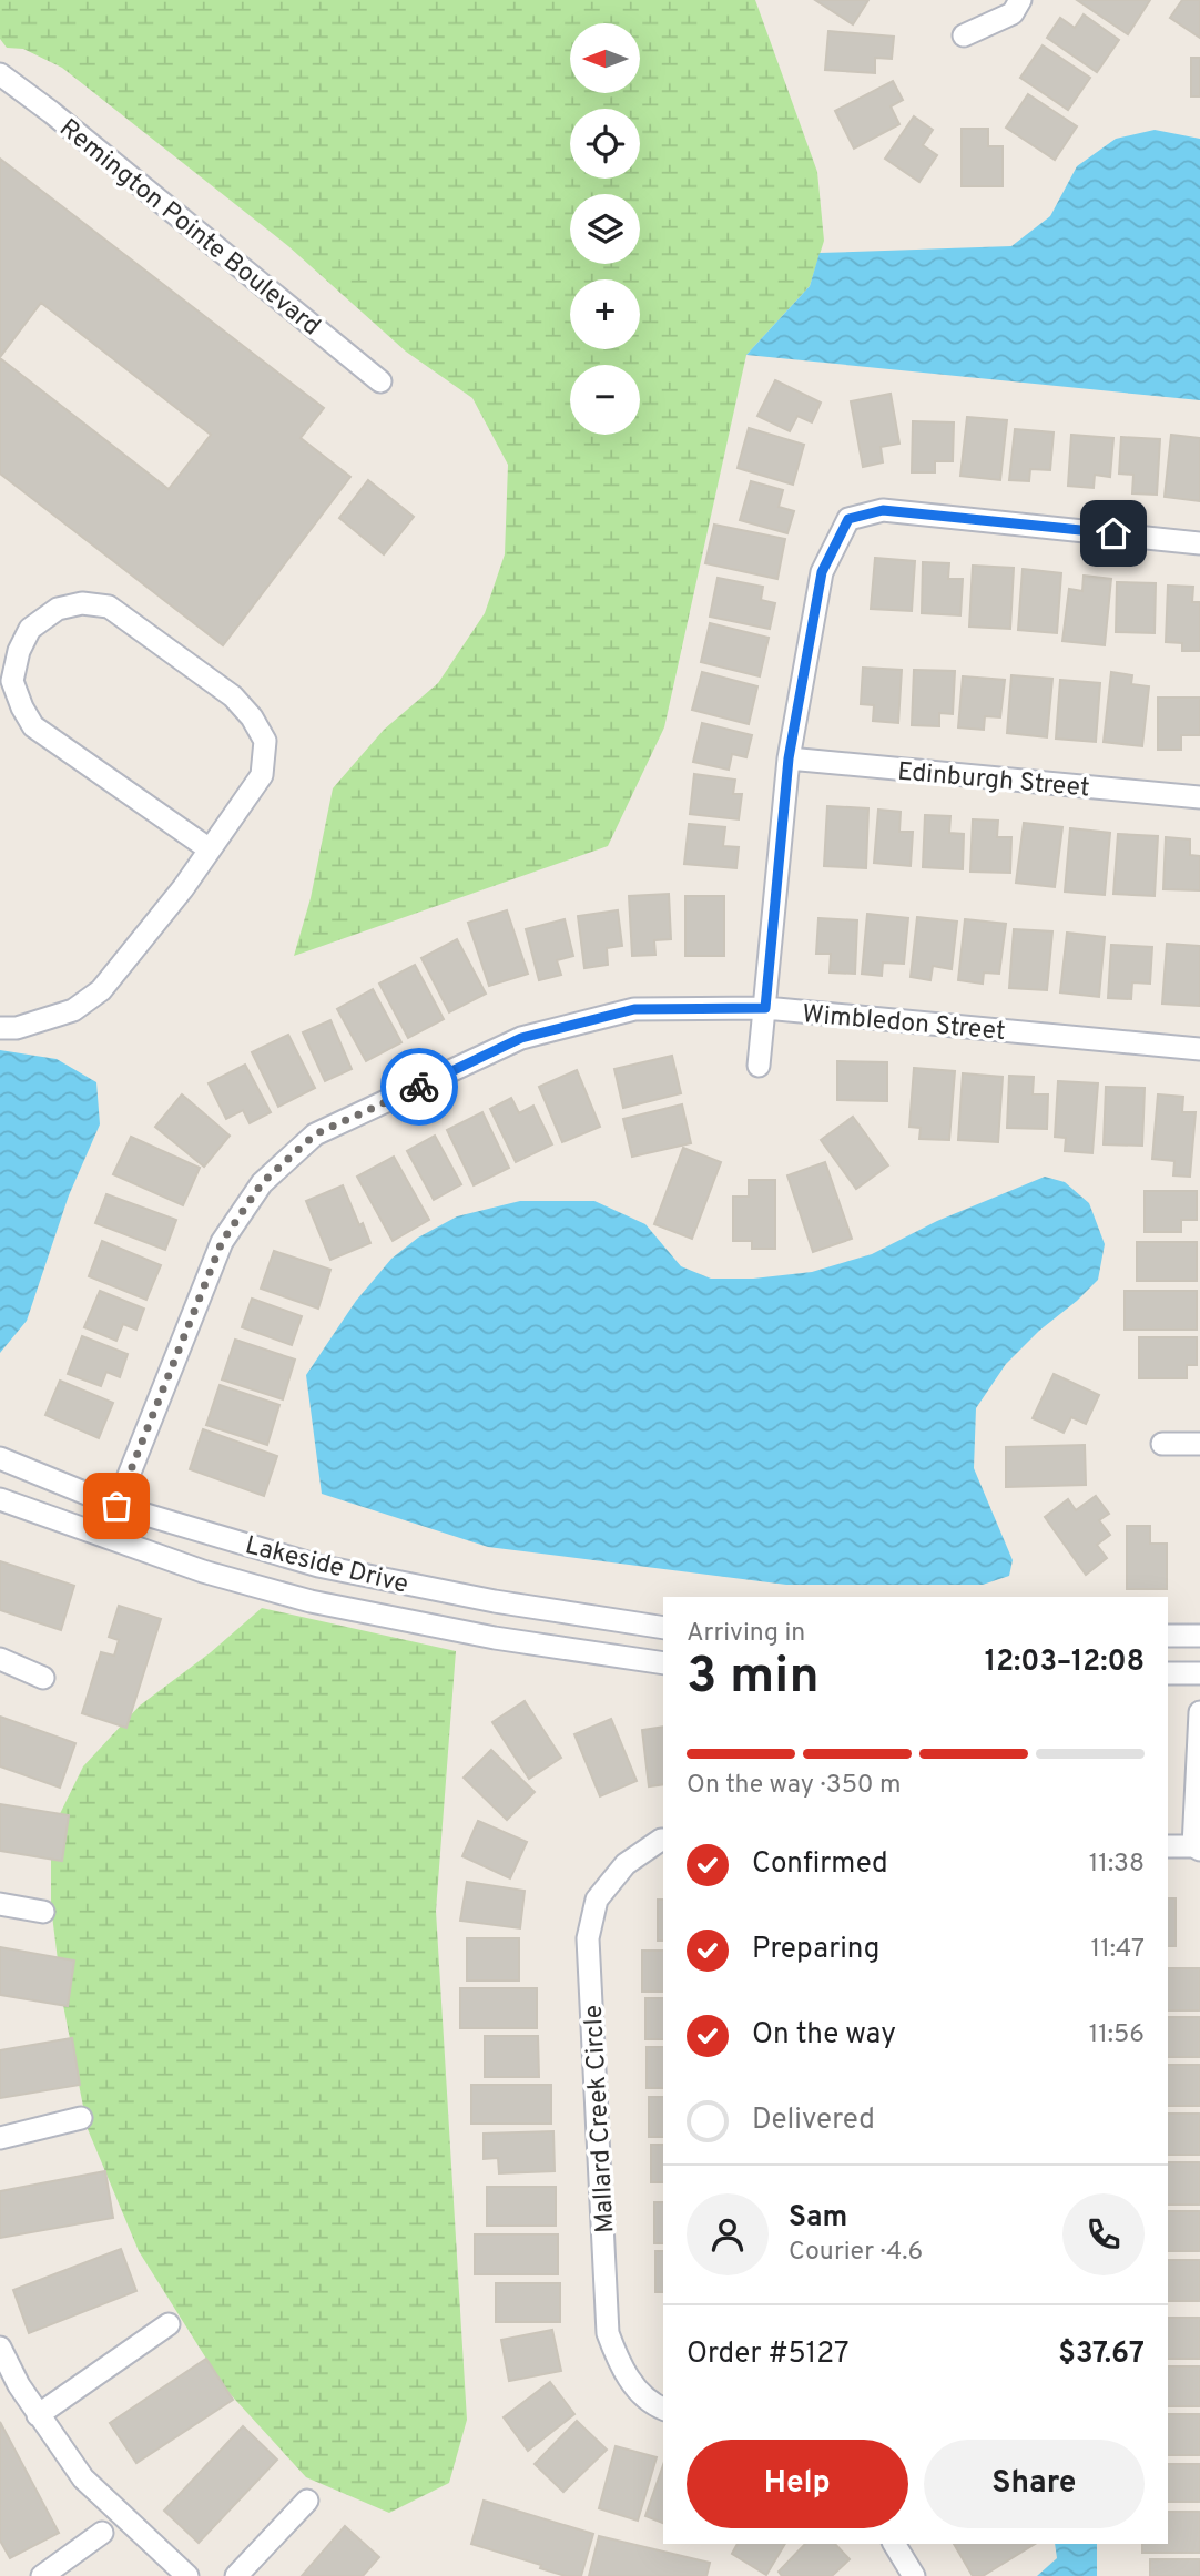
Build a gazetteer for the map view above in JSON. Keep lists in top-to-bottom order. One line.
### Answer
{"streets":{"street":["Remington Pointe Boulevard","Edinburgh Street","Wimbledon Street","Lakeside Drive","Mallard Creek Circle"]},"crossings":[["Wimbledon Street","Lakeside Drive"]],"north":"left","page":{"map_buttons":["+","−"],"heading":["3 min","Arriving in","12:03–12:08"],"panel":["Sam","Courier · 4.6","Order #5127","$37.67"],"bar":"On the way · 350 m","list":[["Confirmed","11:38"],["Preparing","11:47"],["On the way","11:56"],"Delivered"],"buttons":["Help","Share"]}}
